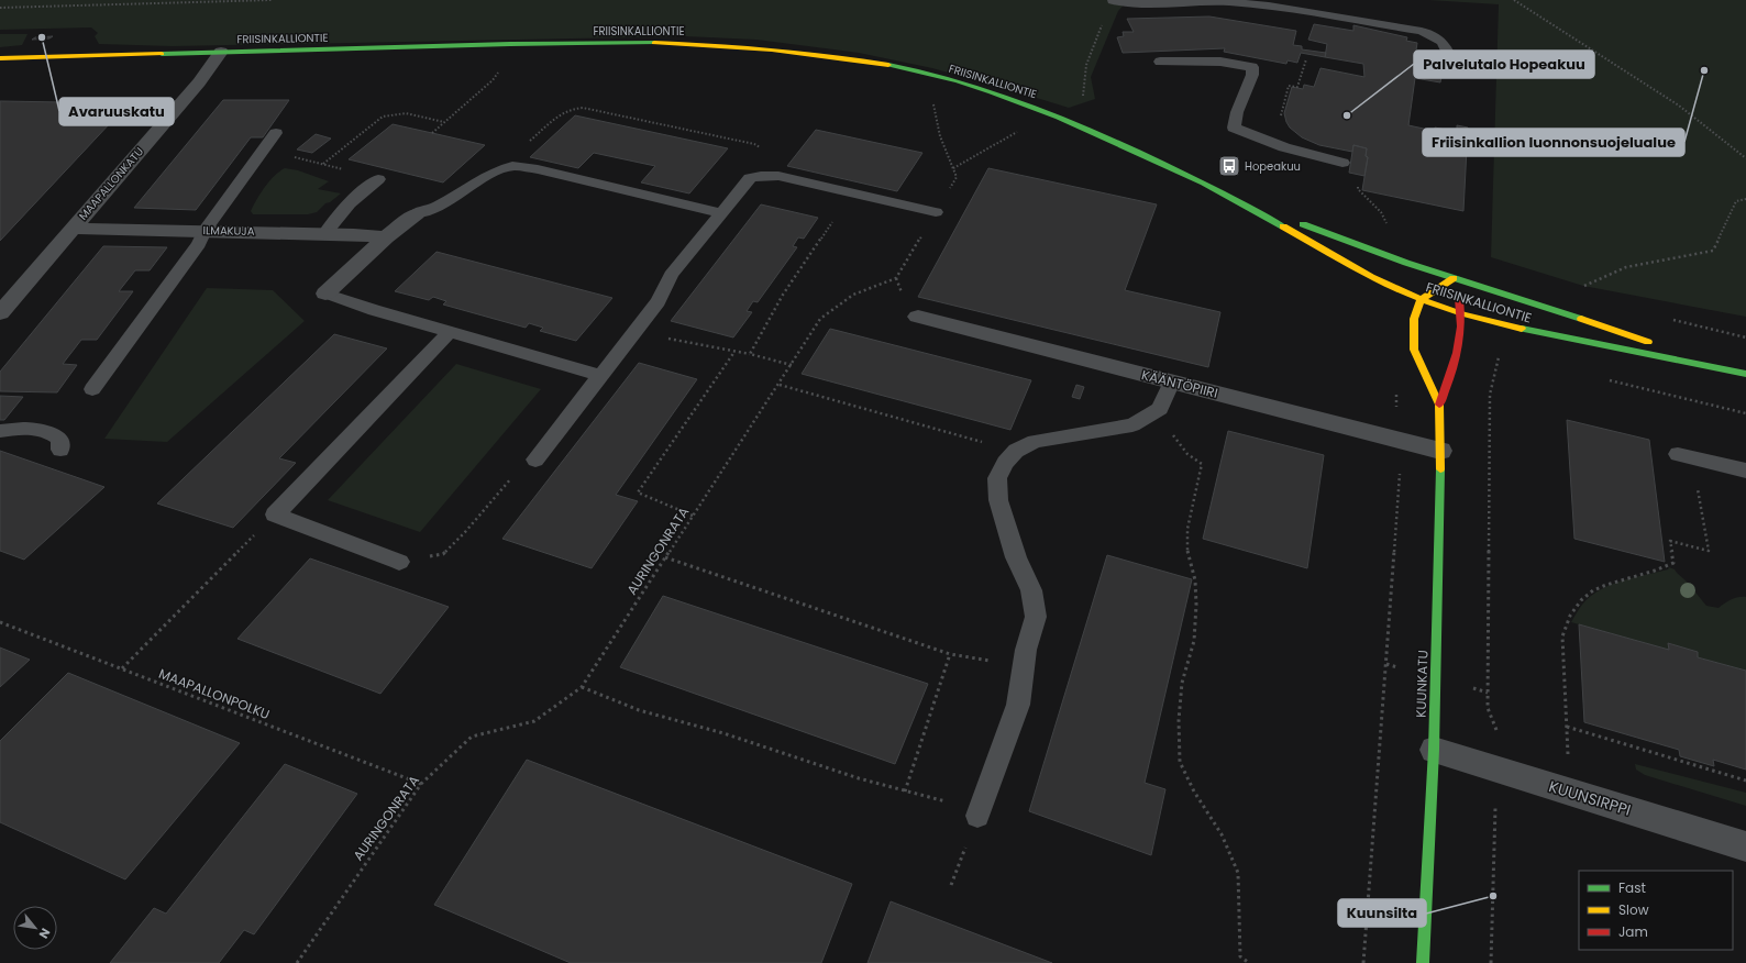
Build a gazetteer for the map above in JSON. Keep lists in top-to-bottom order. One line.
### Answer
{"streets":{"main road":["FRIISINKALLIONTIE","KUUNKATU"],"street":["MAAPALLONKATU","ILMAKUJA","KÄÄNTÖPIIRI","KUUNSIRPPI"],"path":["AURINGONRATA","MAAPALLONPOLKU"]},"crossings":[["FRIISINKALLIONTIE","MAAPALLONKATU"],["FRIISINKALLIONTIE","KUUNKATU"],["MAAPALLONKATU","ILMAKUJA"],["KÄÄNTÖPIIRI","KUUNKATU"],["AURINGONRATA","MAAPALLONPOLKU"],["KUUNKATU","KUUNSIRPPI"]],"places":{"other":["Avaruuskatu","Friisinkallion luonnonsuojelualue","Palvelutalo Hopeakuu","Kuunsilta"],"bus stop":["Hopeakuu"]},"legend":["Fast","Slow","Jam"],"north":"bottom right"}
